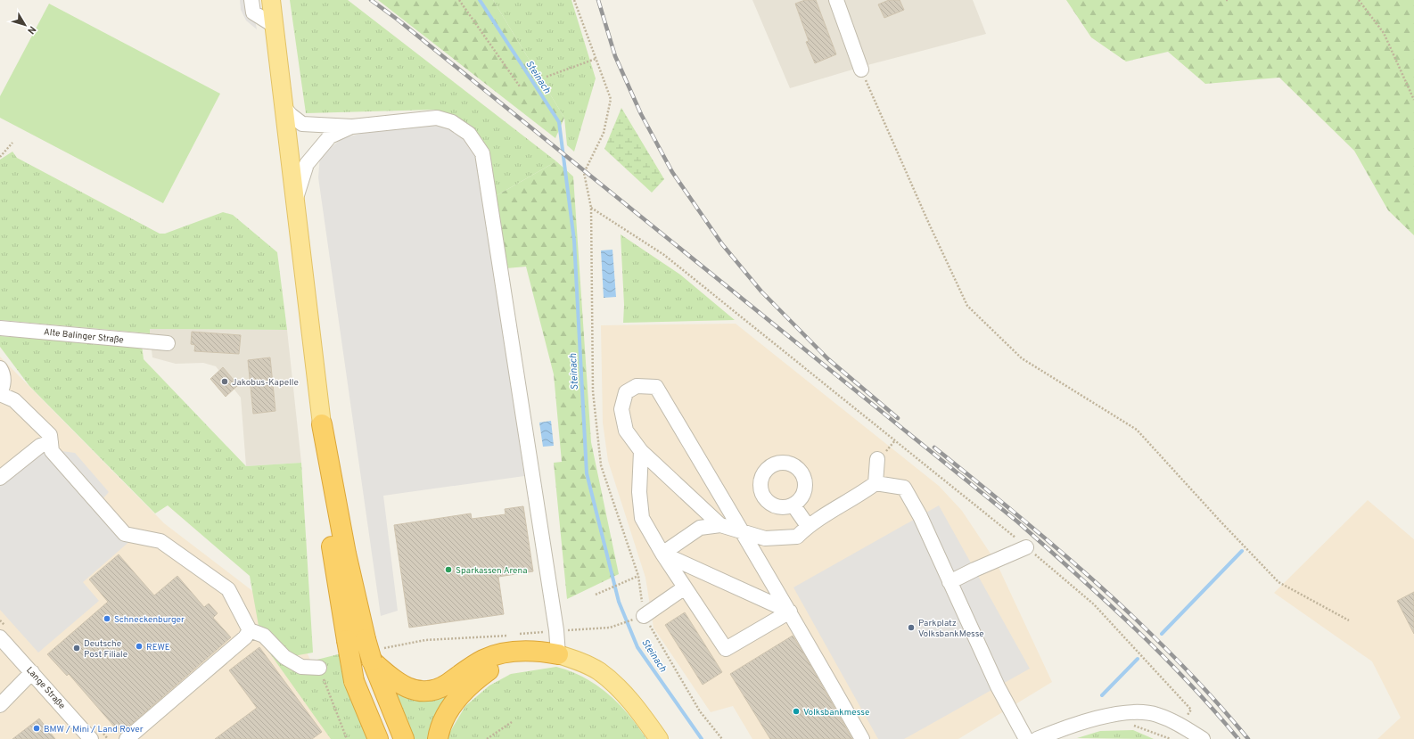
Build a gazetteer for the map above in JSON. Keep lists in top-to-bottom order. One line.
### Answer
{"streets":{"street":["Alte Balinger Straße","Lange Straße"]},"water":["Steinach"],"places":["Jakobus-Kapelle","Sparkassen Arena","Schneckenburger","Parkplatz VolksbankMesse","REWE","Deutsche Post Filiale","Volksbankmesse","BMW / Mini / Land Rover"],"north":"bottom right"}
